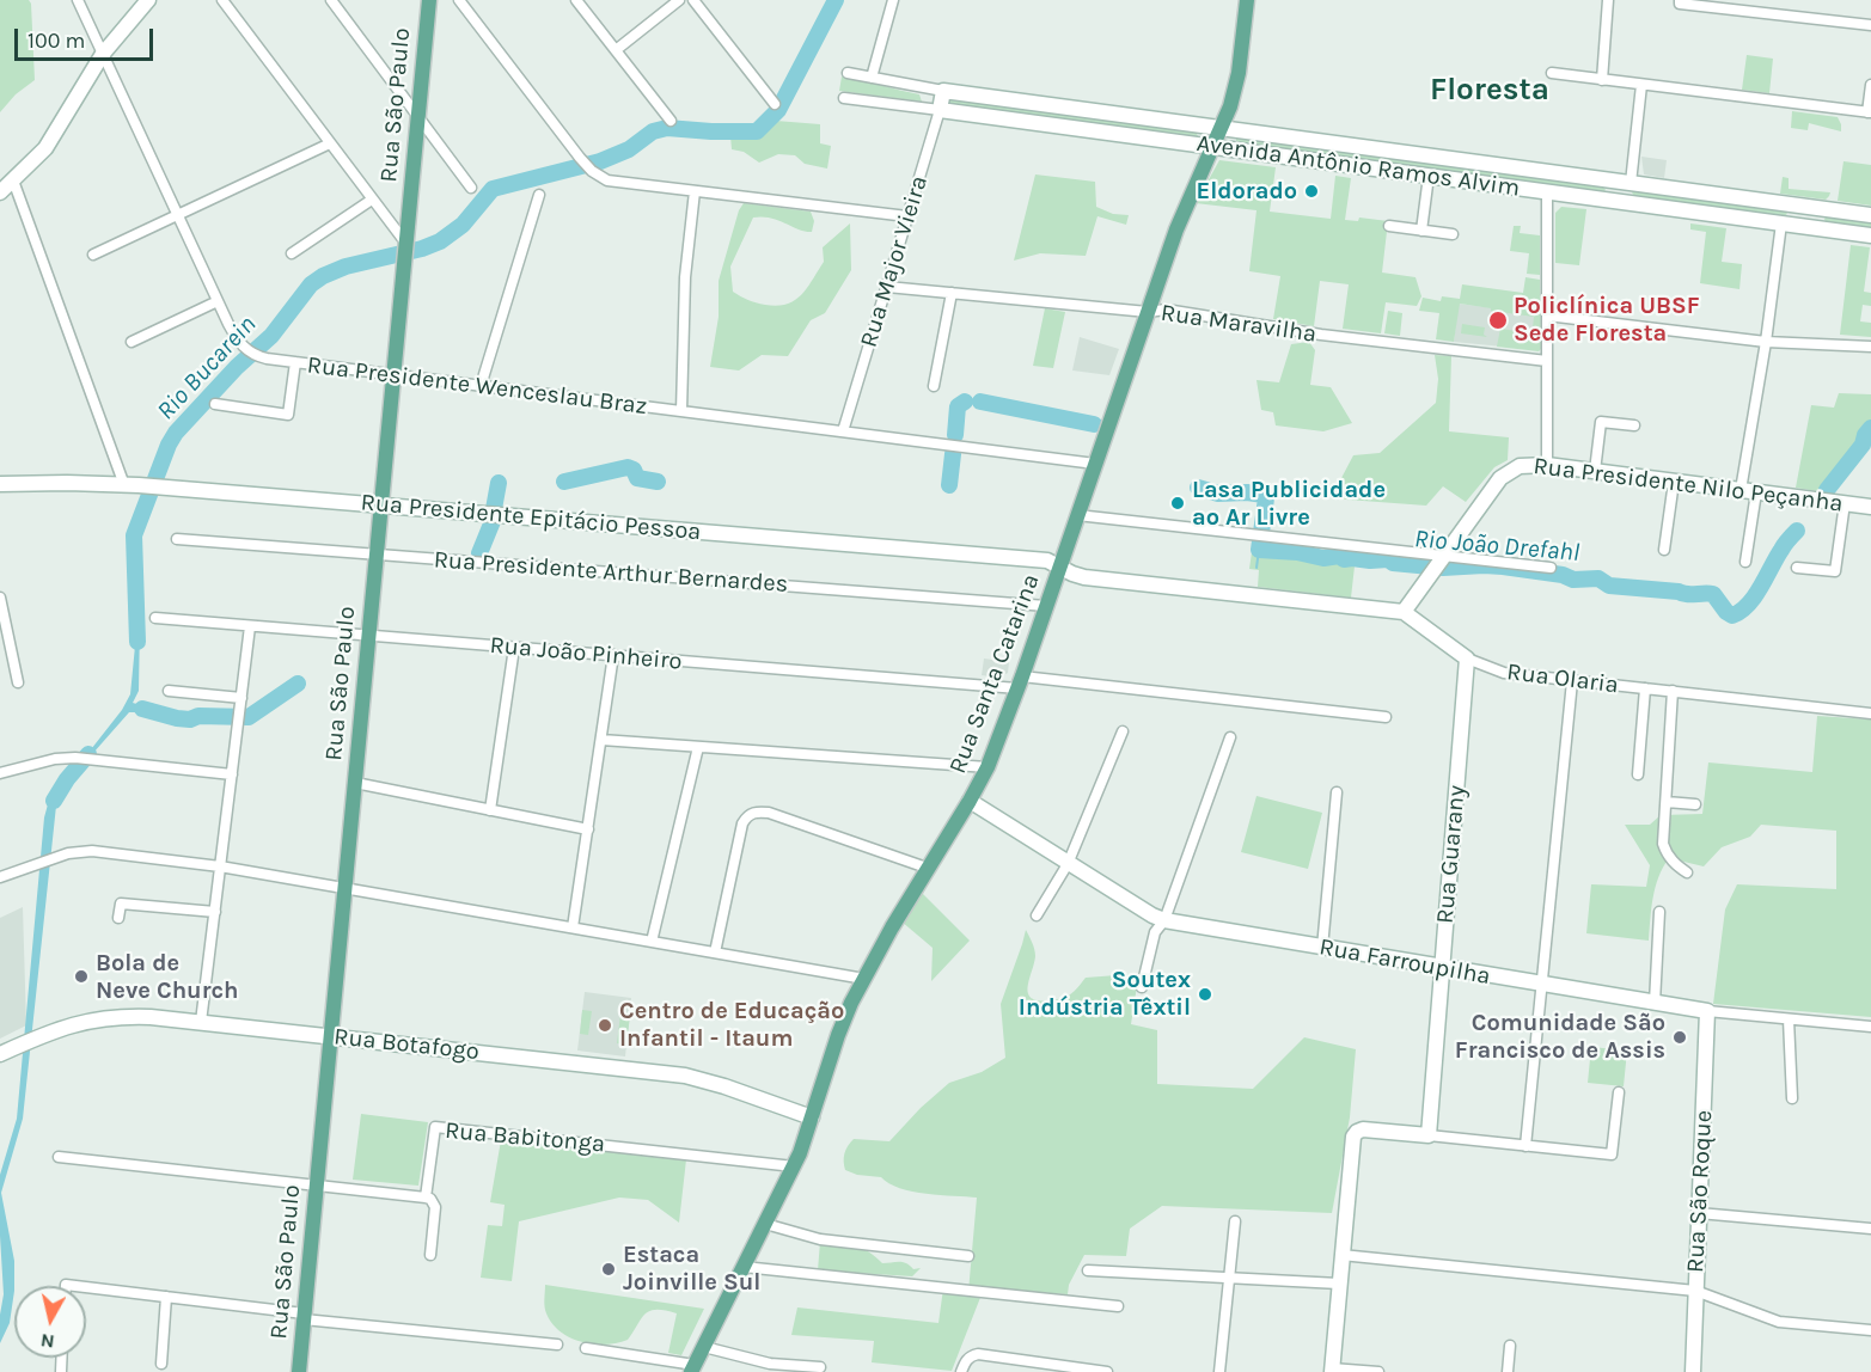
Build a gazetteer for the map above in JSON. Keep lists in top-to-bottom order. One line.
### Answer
{"streets":{"main road":["Rua São Paulo","Rua Santa Catarina"],"street":["Avenida Antônio Ramos Alvim","Rua Major Vieira","Rua Maravilha","Rua Presidente Wenceslau Braz","Rua Presidente Nilo Peçanha","Rua Presidente Epitácio Pessoa","Rua Presidente Arthur Bernardes","Rua João Pinheiro","Rua Olaria","Rua Guarany","Rua Farroupilha","Rua Botafogo","Rua Babitonga","Rua São Roque"]},"crossings":[["Rua São Paulo","Rua Presidente Wenceslau Braz"],["Rua São Paulo","Rua Presidente Epitácio Pessoa"],["Rua São Paulo","Rua Presidente Arthur Bernardes"],["Rua São Paulo","Rua João Pinheiro"],["Rua São Paulo","Rua Botafogo"],["Avenida Antônio Ramos Alvim","Rua Major Vieira"],["Avenida Antônio Ramos Alvim","Rua Santa Catarina"],["Rua Major Vieira","Rua Maravilha"],["Rua Major Vieira","Rua Presidente Wenceslau Braz"],["Rua Maravilha","Rua Santa Catarina"],["Rua Presidente Wenceslau Braz","Rua Santa Catarina"],["Rua Presidente Nilo Peçanha","Rua Olaria"],["Rua Presidente Epitácio Pessoa","Rua Santa Catarina"],["Rua Presidente Arthur Bernardes","Rua Santa Catarina"],["Rua João Pinheiro","Rua Santa Catarina"],["Rua Santa Catarina","Rua Farroupilha"],["Rua Santa Catarina","Rua Botafogo"],["Rua Santa Catarina","Rua Babitonga"],["Rua Olaria","Rua Guarany"],["Rua Guarany","Rua Farroupilha"],["Rua Farroupilha","Rua São Roque"]],"districts":["Floresta"],"water":["Rio Bucarein","Rio João Drefahl"],"places":["Eldorado","Policlínica UBSF Sede Floresta","Lasa Publicidade ao Ar Livre","Bola de Neve Church","Soutex Indústria Têxtil","Centro de Educação Infantil - Itaum","Comunidade São Francisco de Assis","Estaca Joinville Sul"],"scale_bar":"100 m","north":"bottom"}
